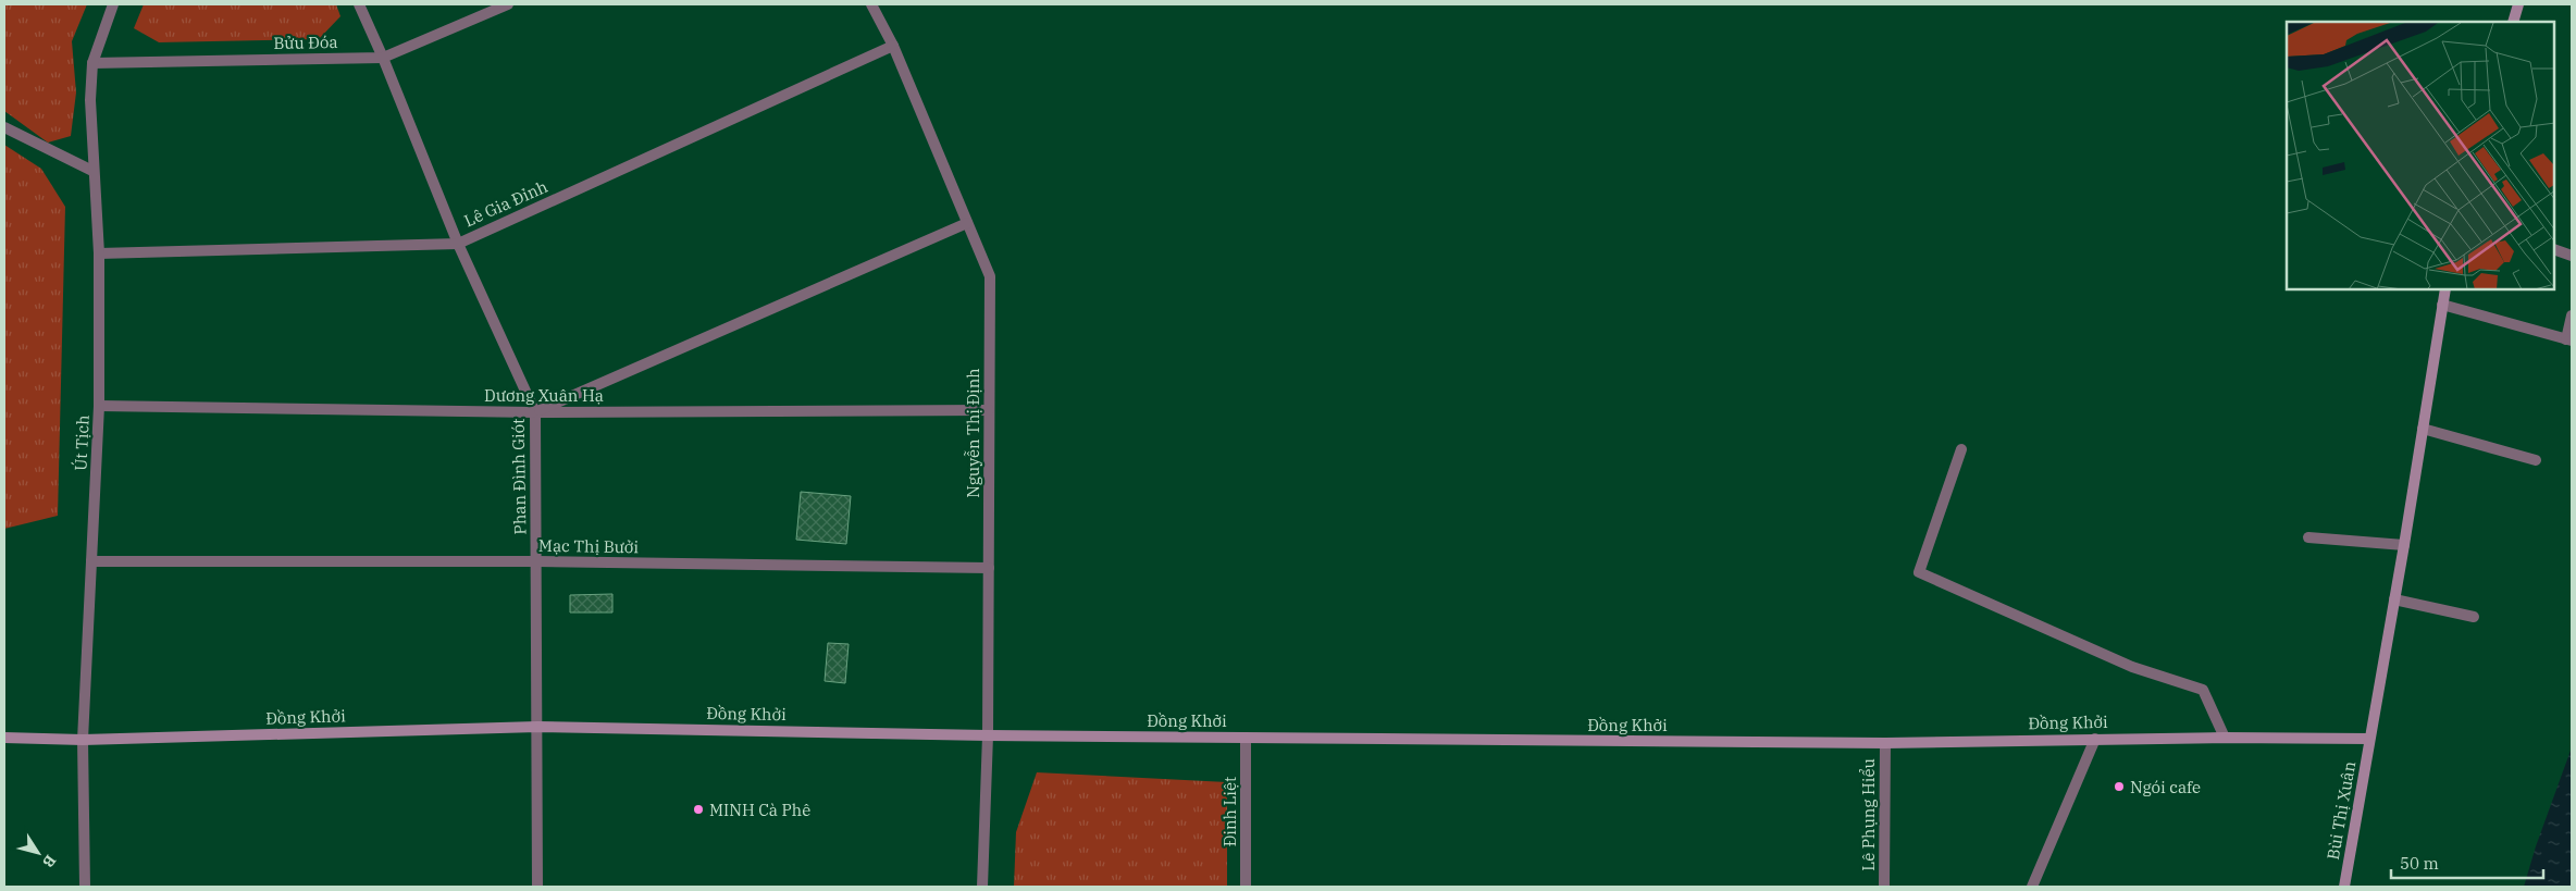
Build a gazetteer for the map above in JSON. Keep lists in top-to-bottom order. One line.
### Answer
{"streets":{"street":["Bửu Đóa","Lê Gia Đỉnh","Dương Xuân Hạ","Nguyễn Thị Định","Út Tịch","Phan Đình Giót","Mạc Thị Bưởi","Đồng Khởi","Bùi Thị Xuân","Đinh Liệt","Lê Phụng Hiểu"]},"crossings":[["Bửu Đóa","Út Tịch"],["Bửu Đóa","Phan Đình Giót"],["Lê Gia Đỉnh","Nguyễn Thị Định"],["Lê Gia Đỉnh","Út Tịch"],["Lê Gia Đỉnh","Phan Đình Giót"],["Dương Xuân Hạ","Nguyễn Thị Định"],["Dương Xuân Hạ","Út Tịch"],["Dương Xuân Hạ","Phan Đình Giót"],["Nguyễn Thị Định","Mạc Thị Bưởi"],["Nguyễn Thị Định","Đồng Khởi"],["Út Tịch","Mạc Thị Bưởi"],["Út Tịch","Đồng Khởi"],["Phan Đình Giót","Mạc Thị Bưởi"],["Phan Đình Giót","Đồng Khởi"],["Đồng Khởi","Bùi Thị Xuân"],["Đồng Khởi","Đinh Liệt"],["Đồng Khởi","Lê Phụng Hiểu"]],"places":["Ngói cafe","MINH Cà Phê"],"scale_bar":"50 m","north":"bottom right"}
